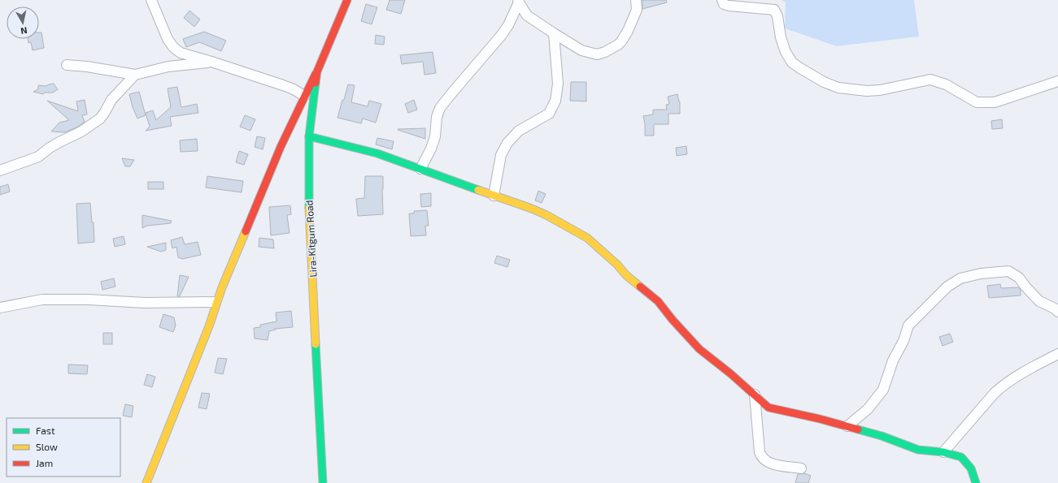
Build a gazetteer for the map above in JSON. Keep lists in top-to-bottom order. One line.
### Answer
{"streets":{"main road":["Lira-Kitgum Road"]},"legend":["Fast","Slow","Jam"],"north":"bottom"}
